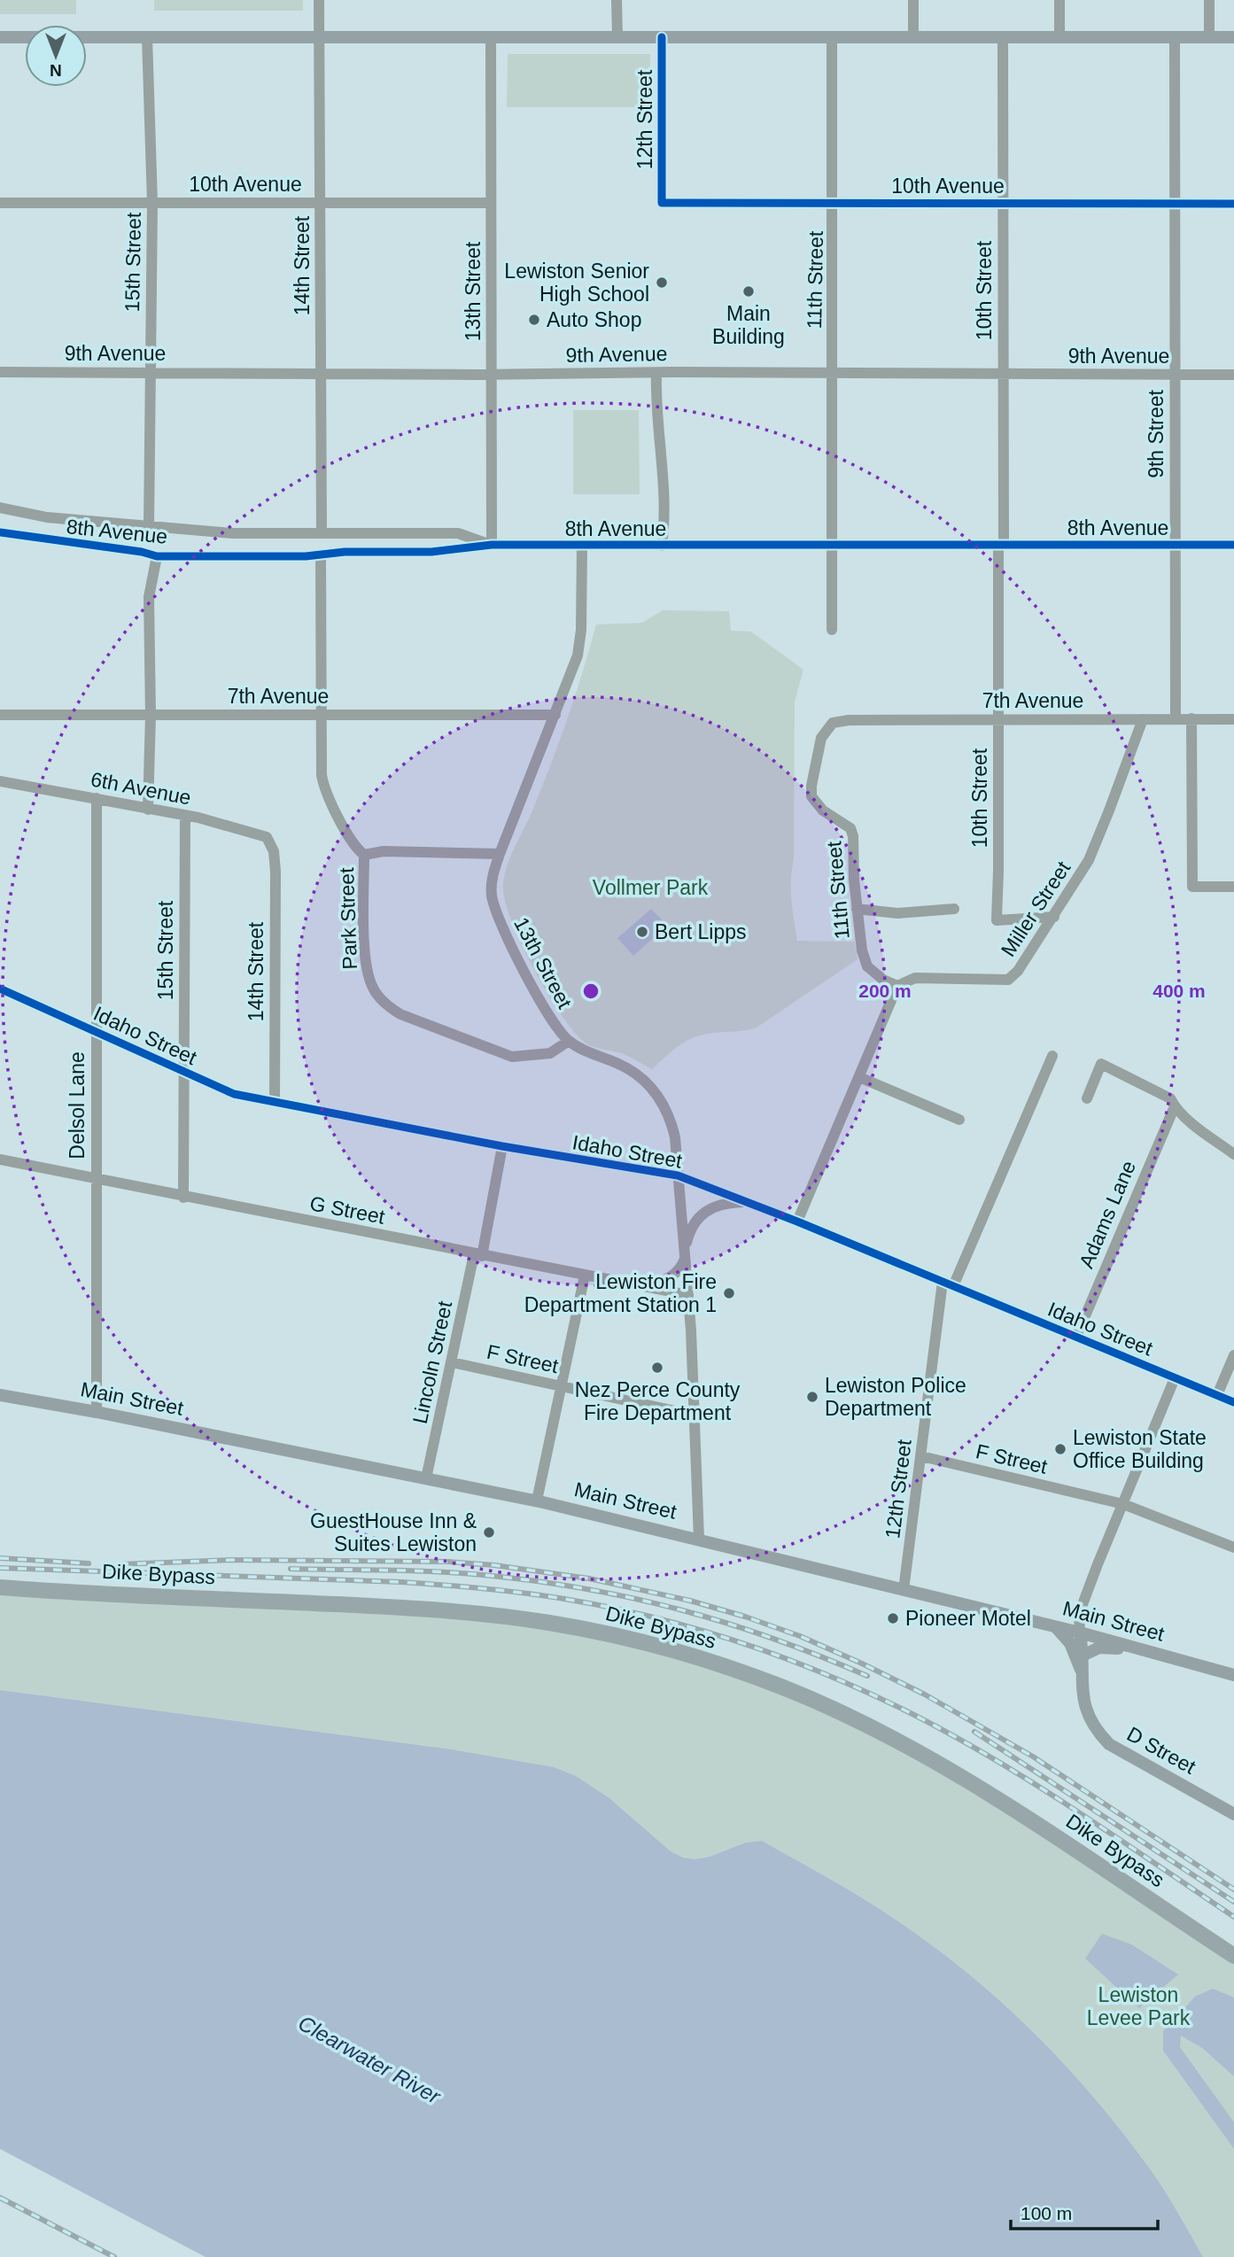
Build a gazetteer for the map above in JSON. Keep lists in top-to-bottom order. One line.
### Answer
{"streets":{"highway":["Dike Bypass"],"main road":["Main Street","D Street"],"street":["12th Street","10th Avenue","15th Street","14th Street","11th Street","10th Street","13th Street","9th Avenue","9th Street","8th Avenue","7th Avenue","6th Avenue","Miller Street","Park Street","Idaho Street","Delsol Lane","G Street","Adams Lane","F Street","Lincoln Street"]},"crossings":[["12th Street","10th Avenue"],["12th Street","Idaho Street"],["12th Street","F Street"],["12th Street","Main Street"],["10th Avenue","15th Street"],["10th Avenue","14th Street"],["10th Avenue","11th Street"],["10th Avenue","10th Street"],["10th Avenue","13th Street"],["10th Avenue","9th Street"],["15th Street","9th Avenue"],["15th Street","8th Avenue"],["15th Street","6th Avenue"],["15th Street","Idaho Street"],["15th Street","G Street"],["14th Street","9th Avenue"],["14th Street","8th Avenue"],["14th Street","6th Avenue"],["14th Street","Idaho Street"],["11th Street","9th Avenue"],["11th Street","8th Avenue"],["11th Street","7th Avenue"],["11th Street","Miller Street"],["10th Street","9th Avenue"],["10th Street","8th Avenue"],["10th Street","7th Avenue"],["10th Street","Miller Street"],["13th Street","9th Avenue"],["13th Street","8th Avenue"],["13th Street","7th Avenue"],["13th Street","Park Street"],["13th Street","Idaho Street"],["13th Street","G Street"],["13th Street","F Street"],["13th Street","Main Street"],["9th Avenue","9th Street"],["9th Street","8th Avenue"],["9th Street","7th Avenue"],["7th Avenue","Miller Street"],["7th Avenue","Park Street"],["6th Avenue","Delsol Lane"],["Idaho Street","Delsol Lane"],["Idaho Street","Adams Lane"],["Idaho Street","Lincoln Street"],["Delsol Lane","G Street"],["Delsol Lane","Main Street"],["G Street","Lincoln Street"],["F Street","Lincoln Street"],["Lincoln Street","Main Street"],["Main Street","D Street"]],"water":["Clearwater River"],"parks":["Vollmer Park","Lewiston Levee Park"],"places":["Lewiston Senior High School","Main Building","Auto Shop","Bert Lipps","Lewiston Fire Department Station 1","Nez Perce County Fire Department","Lewiston Police Department","Lewiston State Office Building","GuestHouse Inn & Suites Lewiston","Pioneer Motel"],"scale_bar":"100 m","north":"bottom","rings":["200 m","400 m"]}
